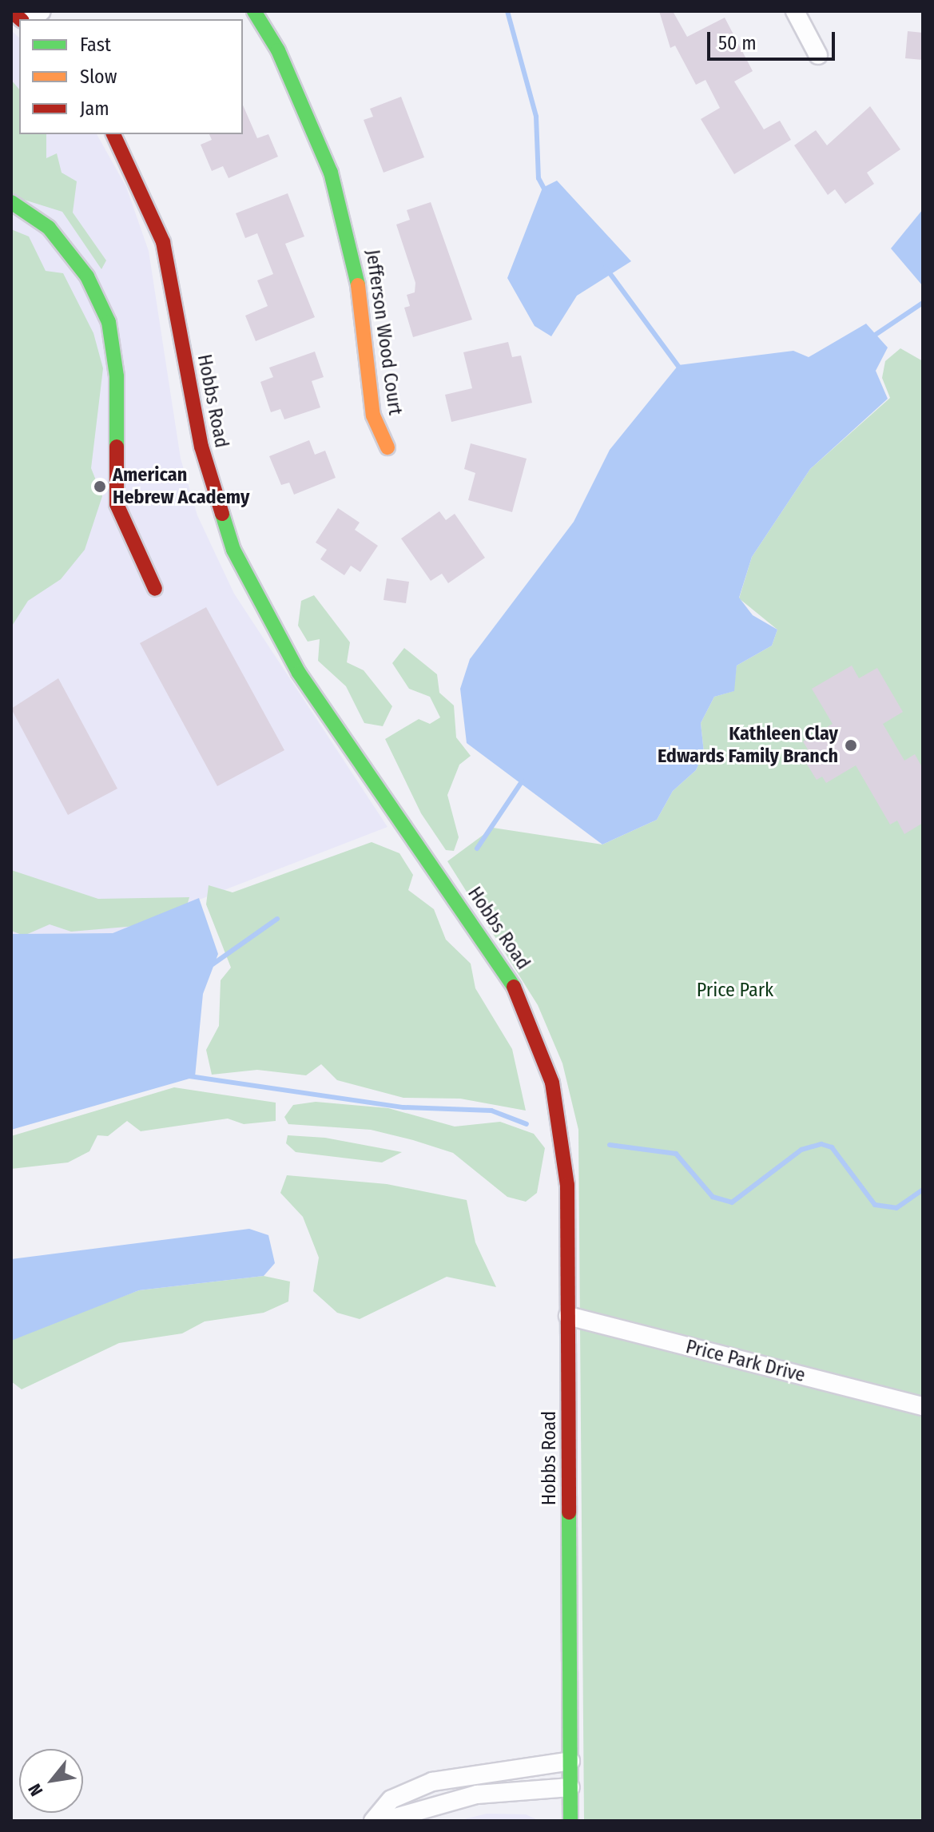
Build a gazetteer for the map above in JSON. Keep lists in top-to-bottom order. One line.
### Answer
{"streets":{"street":["Jefferson Wood Court","Hobbs Road","Price Park Drive"]},"crossings":[["Hobbs Road","Price Park Drive"]],"parks":["Price Park"],"places":["American Hebrew Academy","Kathleen Clay Edwards Family Branch"],"legend":["Fast","Slow","Jam"],"scale_bar":"50 m","north":"bottom left"}
